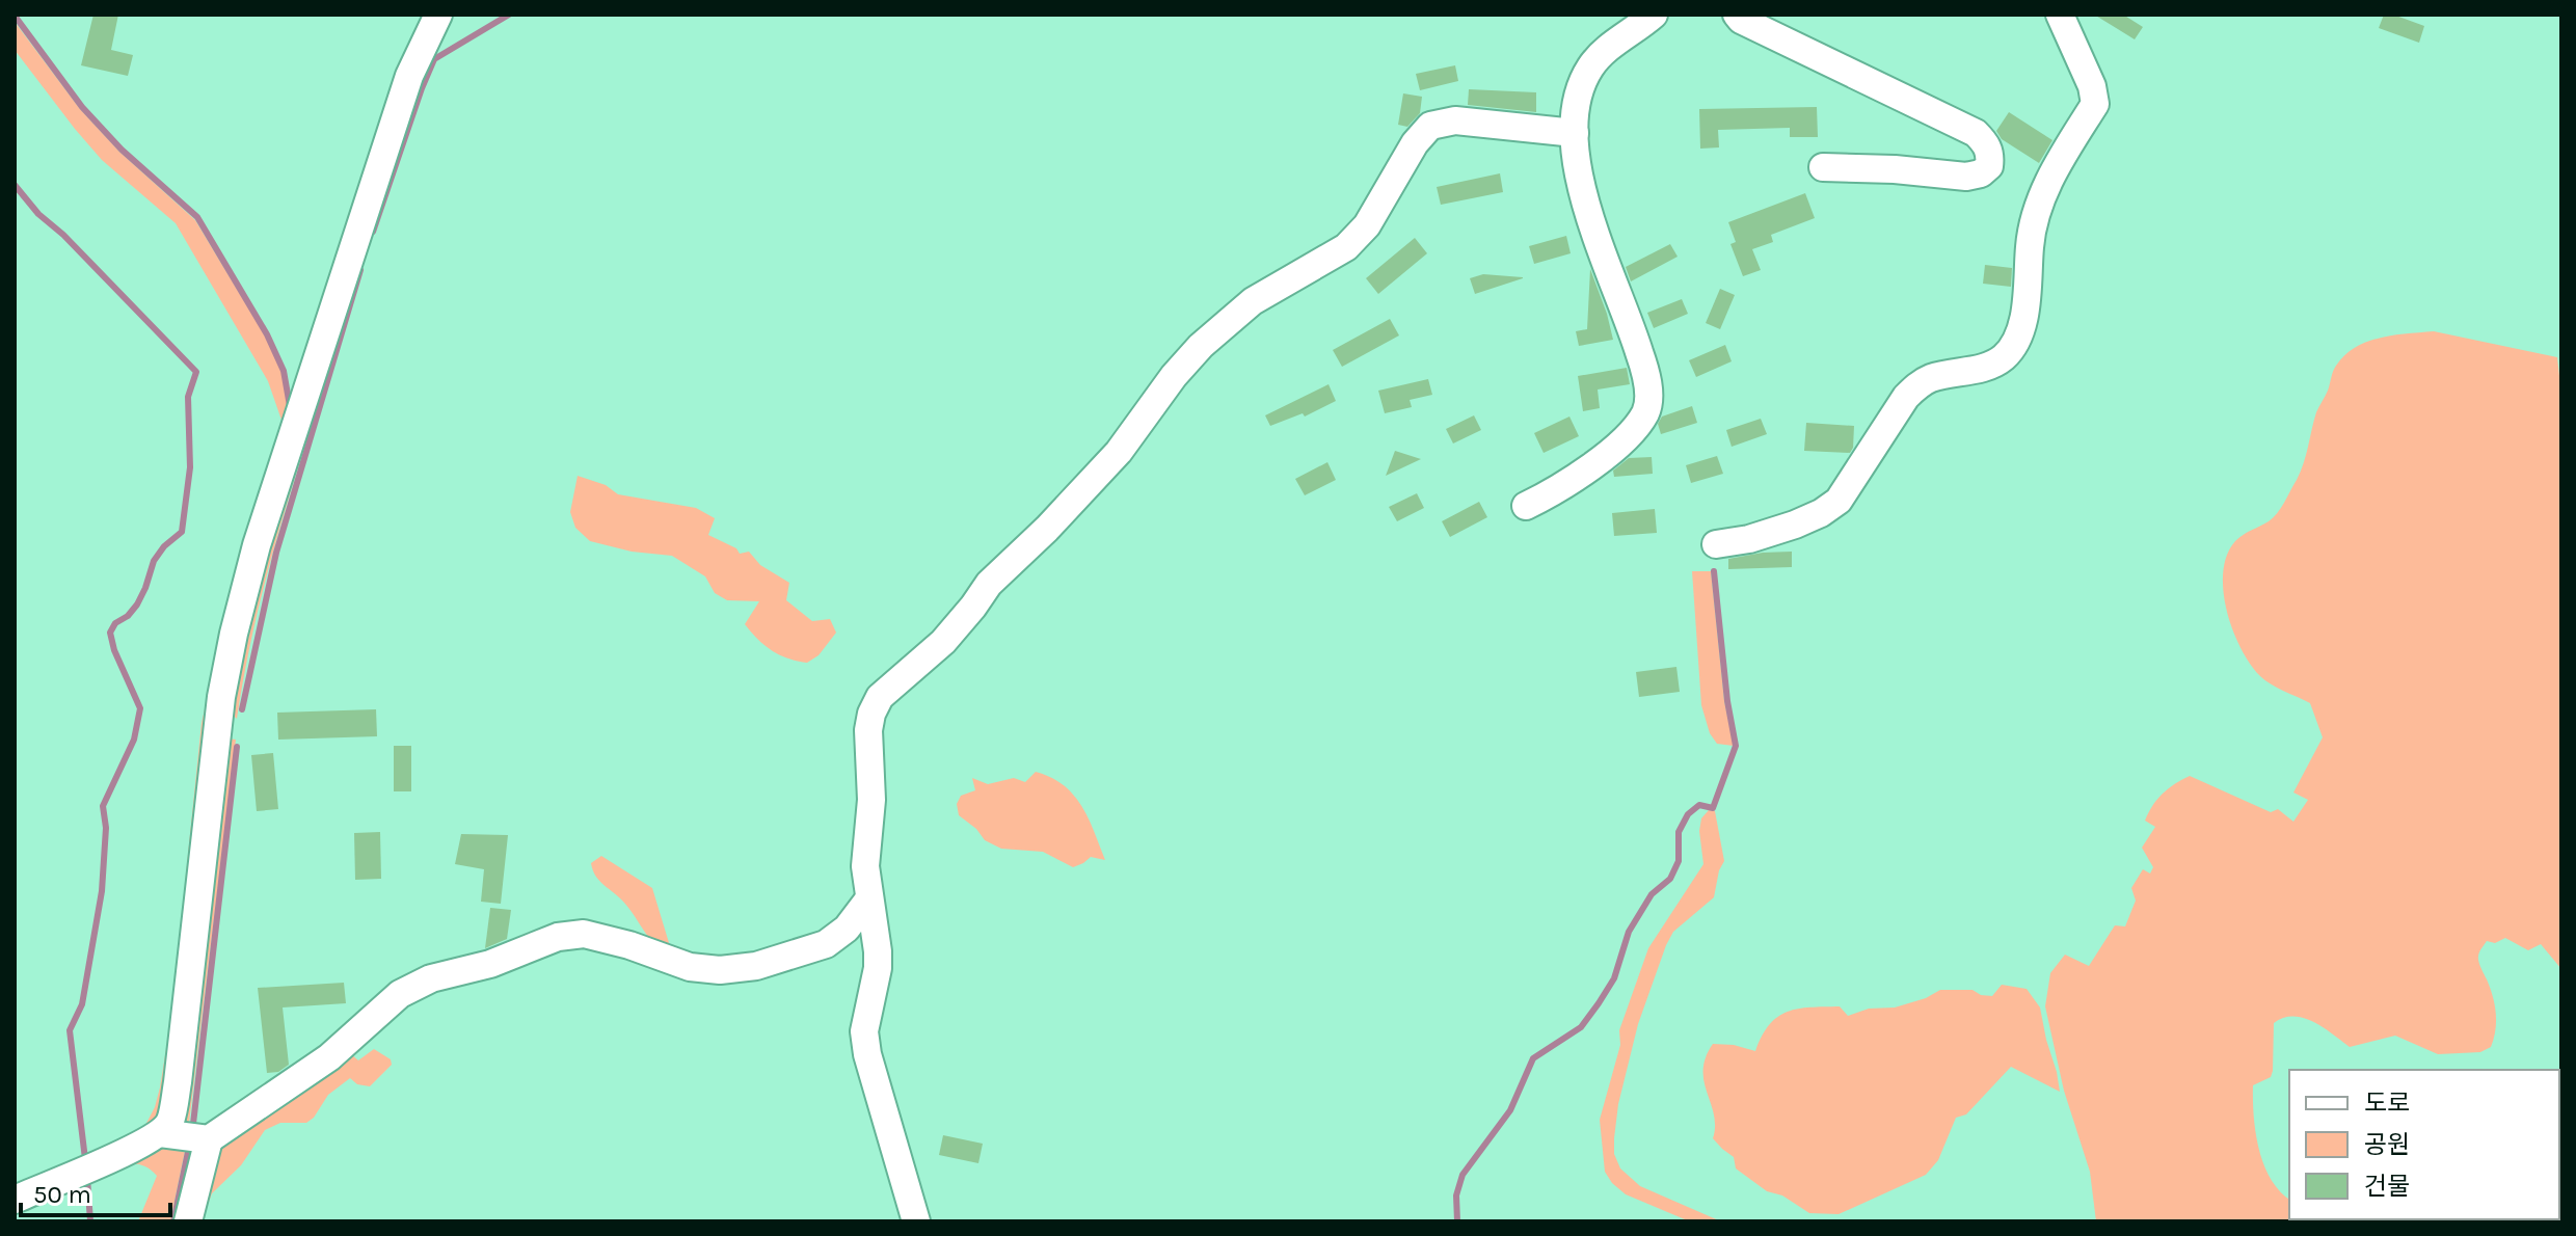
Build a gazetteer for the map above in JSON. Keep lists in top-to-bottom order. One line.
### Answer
{"legend":["도로","공원","건물"],"scale_bar":"50 m"}
